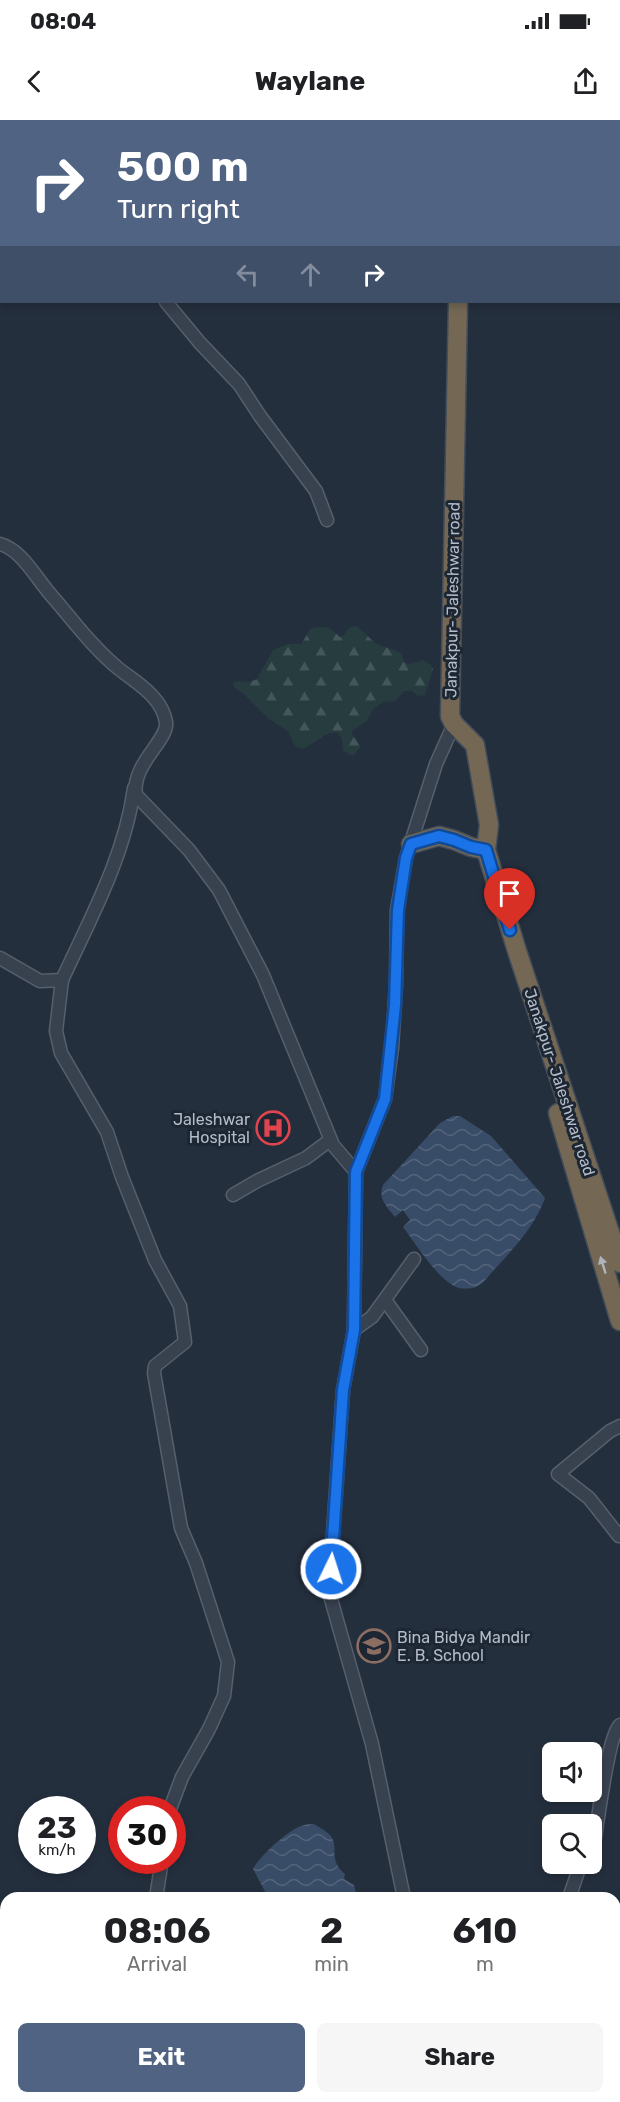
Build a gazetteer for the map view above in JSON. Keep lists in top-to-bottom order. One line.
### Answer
{"streets":{"highway":["Janakpur- Jaleshwar road"]},"places":{"hospital":["Jaleshwar Hospital"],"school or university":["Bina Bidya Mandir E. B. School"]},"page":{"status":"08:04","header":"Waylane","turn":["500 m","Turn right"],"speed":"23 km/h","limit":"30","eta":["08:06","Arrival","2","min","610","m"],"buttons":["Exit","Share"]}}
